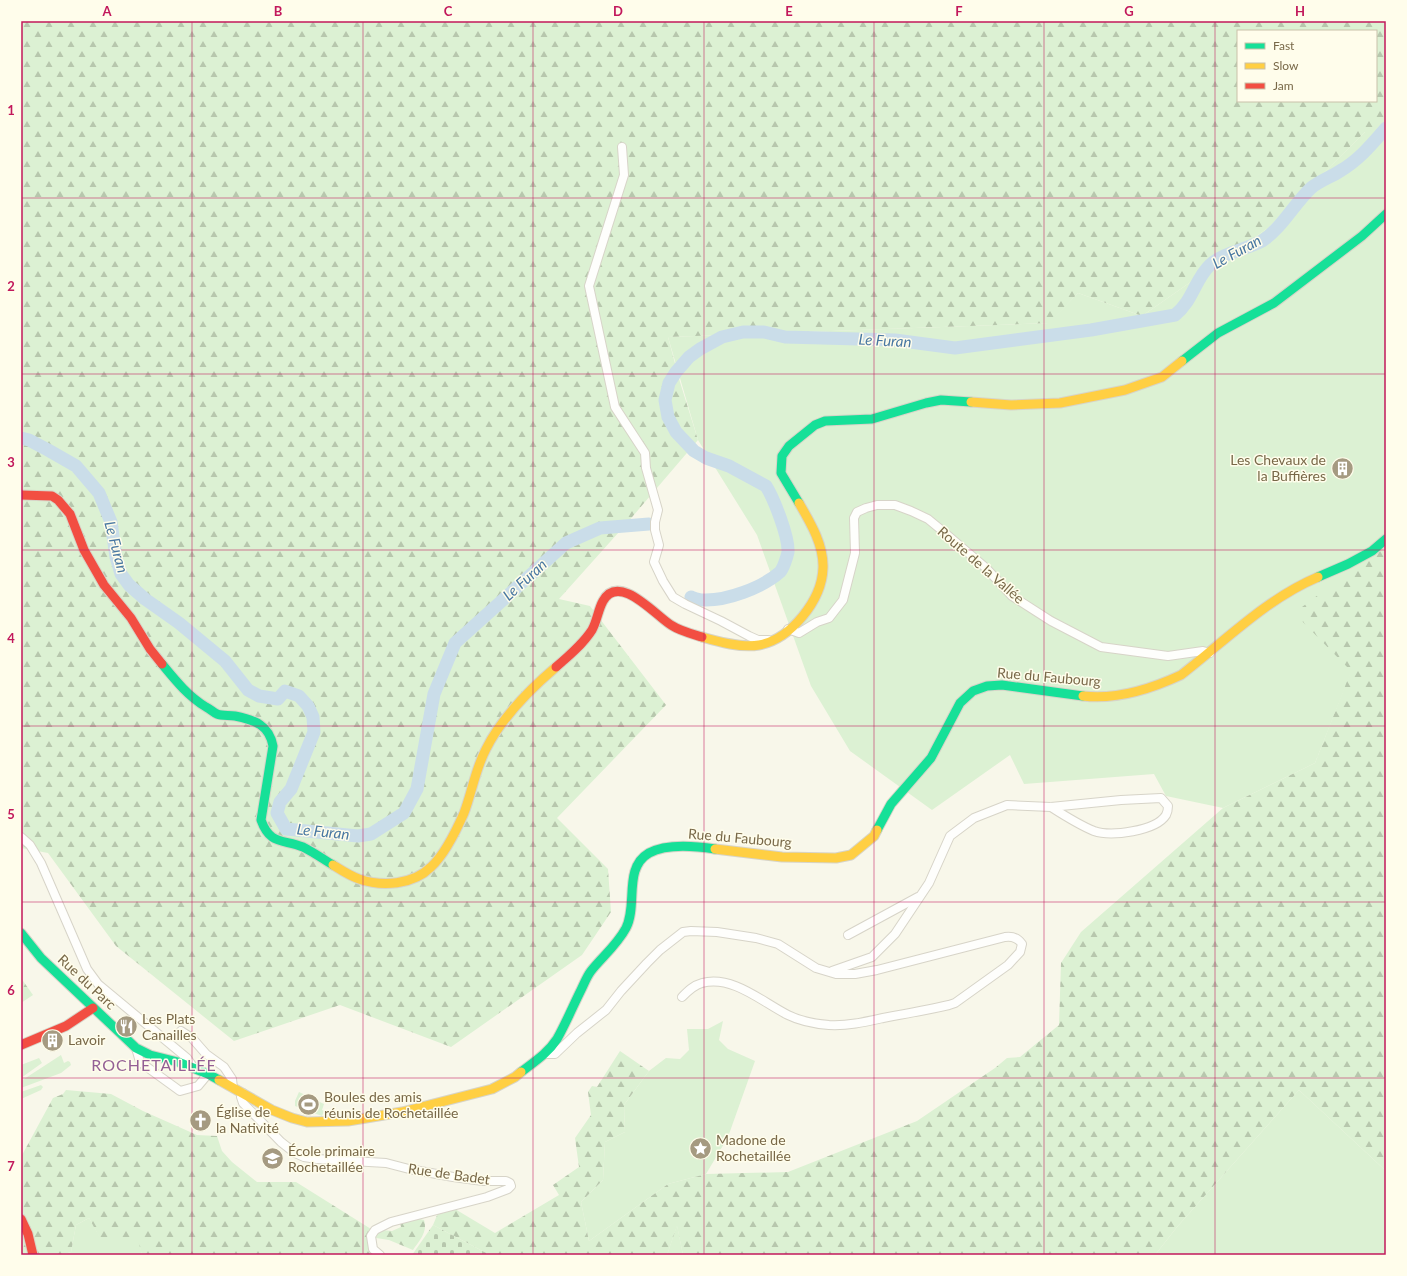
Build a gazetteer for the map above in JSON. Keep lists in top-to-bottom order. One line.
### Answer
{"streets":{"street":["Route de la Vallée","Rue du Faubourg","Rue du Parc","Rue de Badet"]},"crossings":[["Route de la Vallée","Rue du Faubourg"],["Rue du Faubourg","Rue du Parc"],["Rue du Faubourg","Rue de Badet"]],"districts":["ROCHETAILLÉE"],"water":["Le Furan"],"places":{"building":["Les Chevaux de la Buffières","Lavoir"],"restaurant":["Les Plats Canailles"],"sports":["Boules des amis réunis de Rochetaillée"],"church":["Église de la Nativité"],"place":["Madone de Rochetaillée"],"school or university":["École primaire Rochetaillée"]},"legend":["Fast","Slow","Jam"],"grid":{"columns":["A","B","C","D","E","F","G","H"],"rows":["1","2","3","4","5","6","7"]}}
